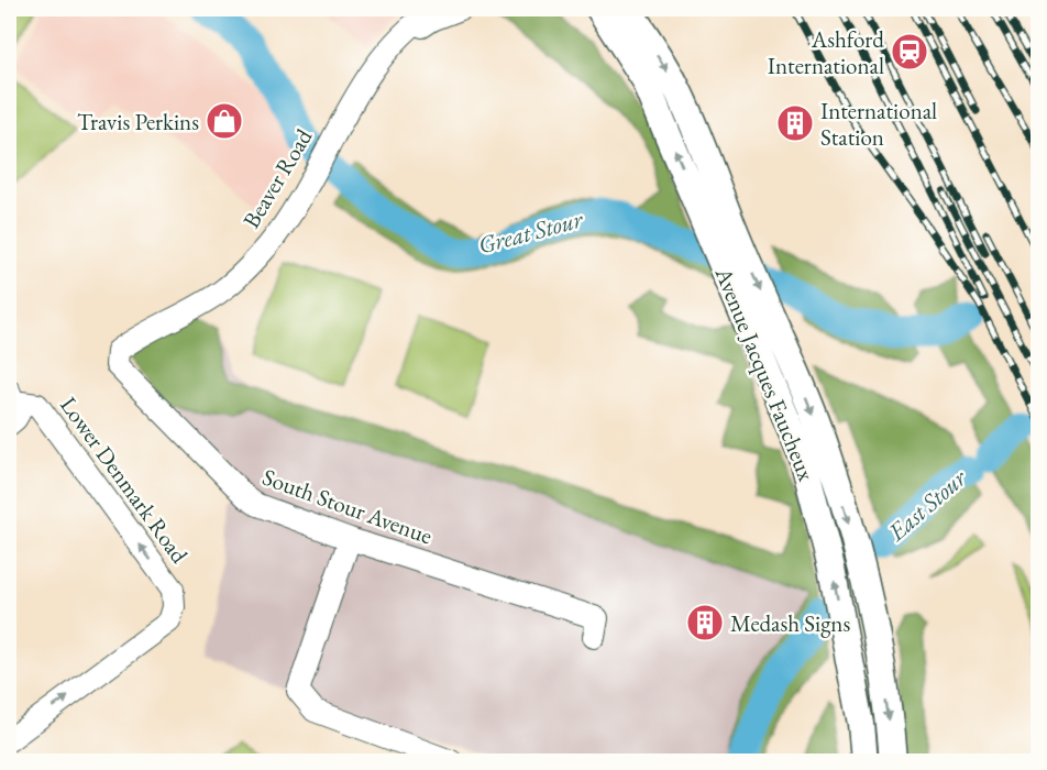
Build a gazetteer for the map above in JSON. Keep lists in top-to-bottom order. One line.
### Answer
{"streets":{"main road":["Avenue Jacques Faucheux"],"street":["Beaver Road","Lower Denmark Road","South Stour Avenue"]},"crossings":[["Beaver Road","South Stour Avenue"]],"water":["Great Stour","East Stour"],"places":{"station":["Ashford International"],"shop":["Travis Perkins"],"building":["International Station","Medash Signs"]}}
